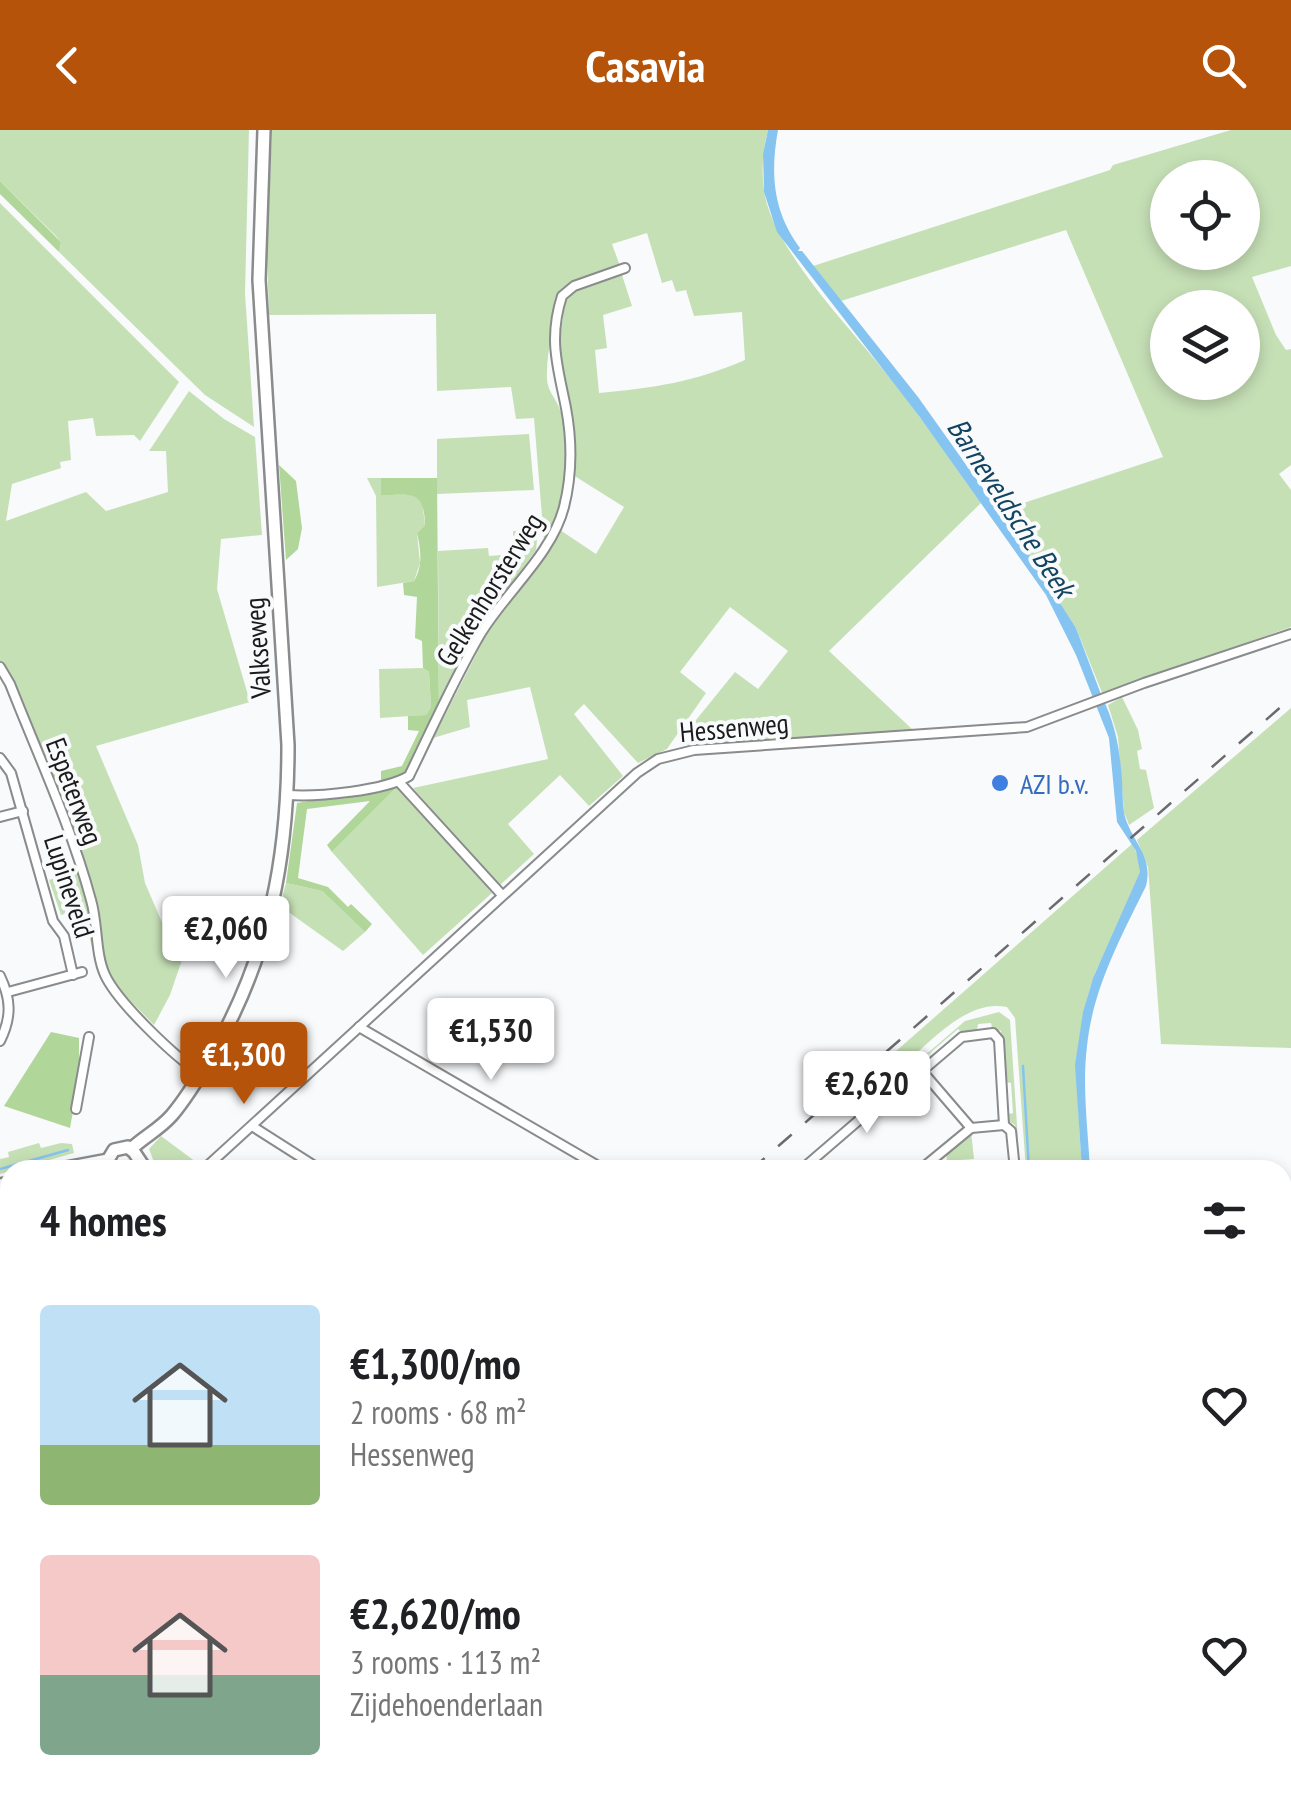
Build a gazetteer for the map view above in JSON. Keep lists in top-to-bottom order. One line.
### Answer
{"streets":{"main road":["Valkseweg"],"street":["Gelkenhorsterweg","Hessenweg","Espeterweg","Lupineveld"]},"crossings":[["Valkseweg","Espeterweg"]],"water":["Barneveldsche Beek"],"places":["AZI b.v."],"page":{"header":"Casavia","price":["€2,060","€1,530","€1,300","€2,620"],"heading":"4 homes","list":[{"name":"€1,300/mo","note":"2 rooms · 68 m² · Hessenweg"},{"name":"€2,620/mo","note":"3 rooms · 113 m² · Zijdehoenderlaan"}]}}
